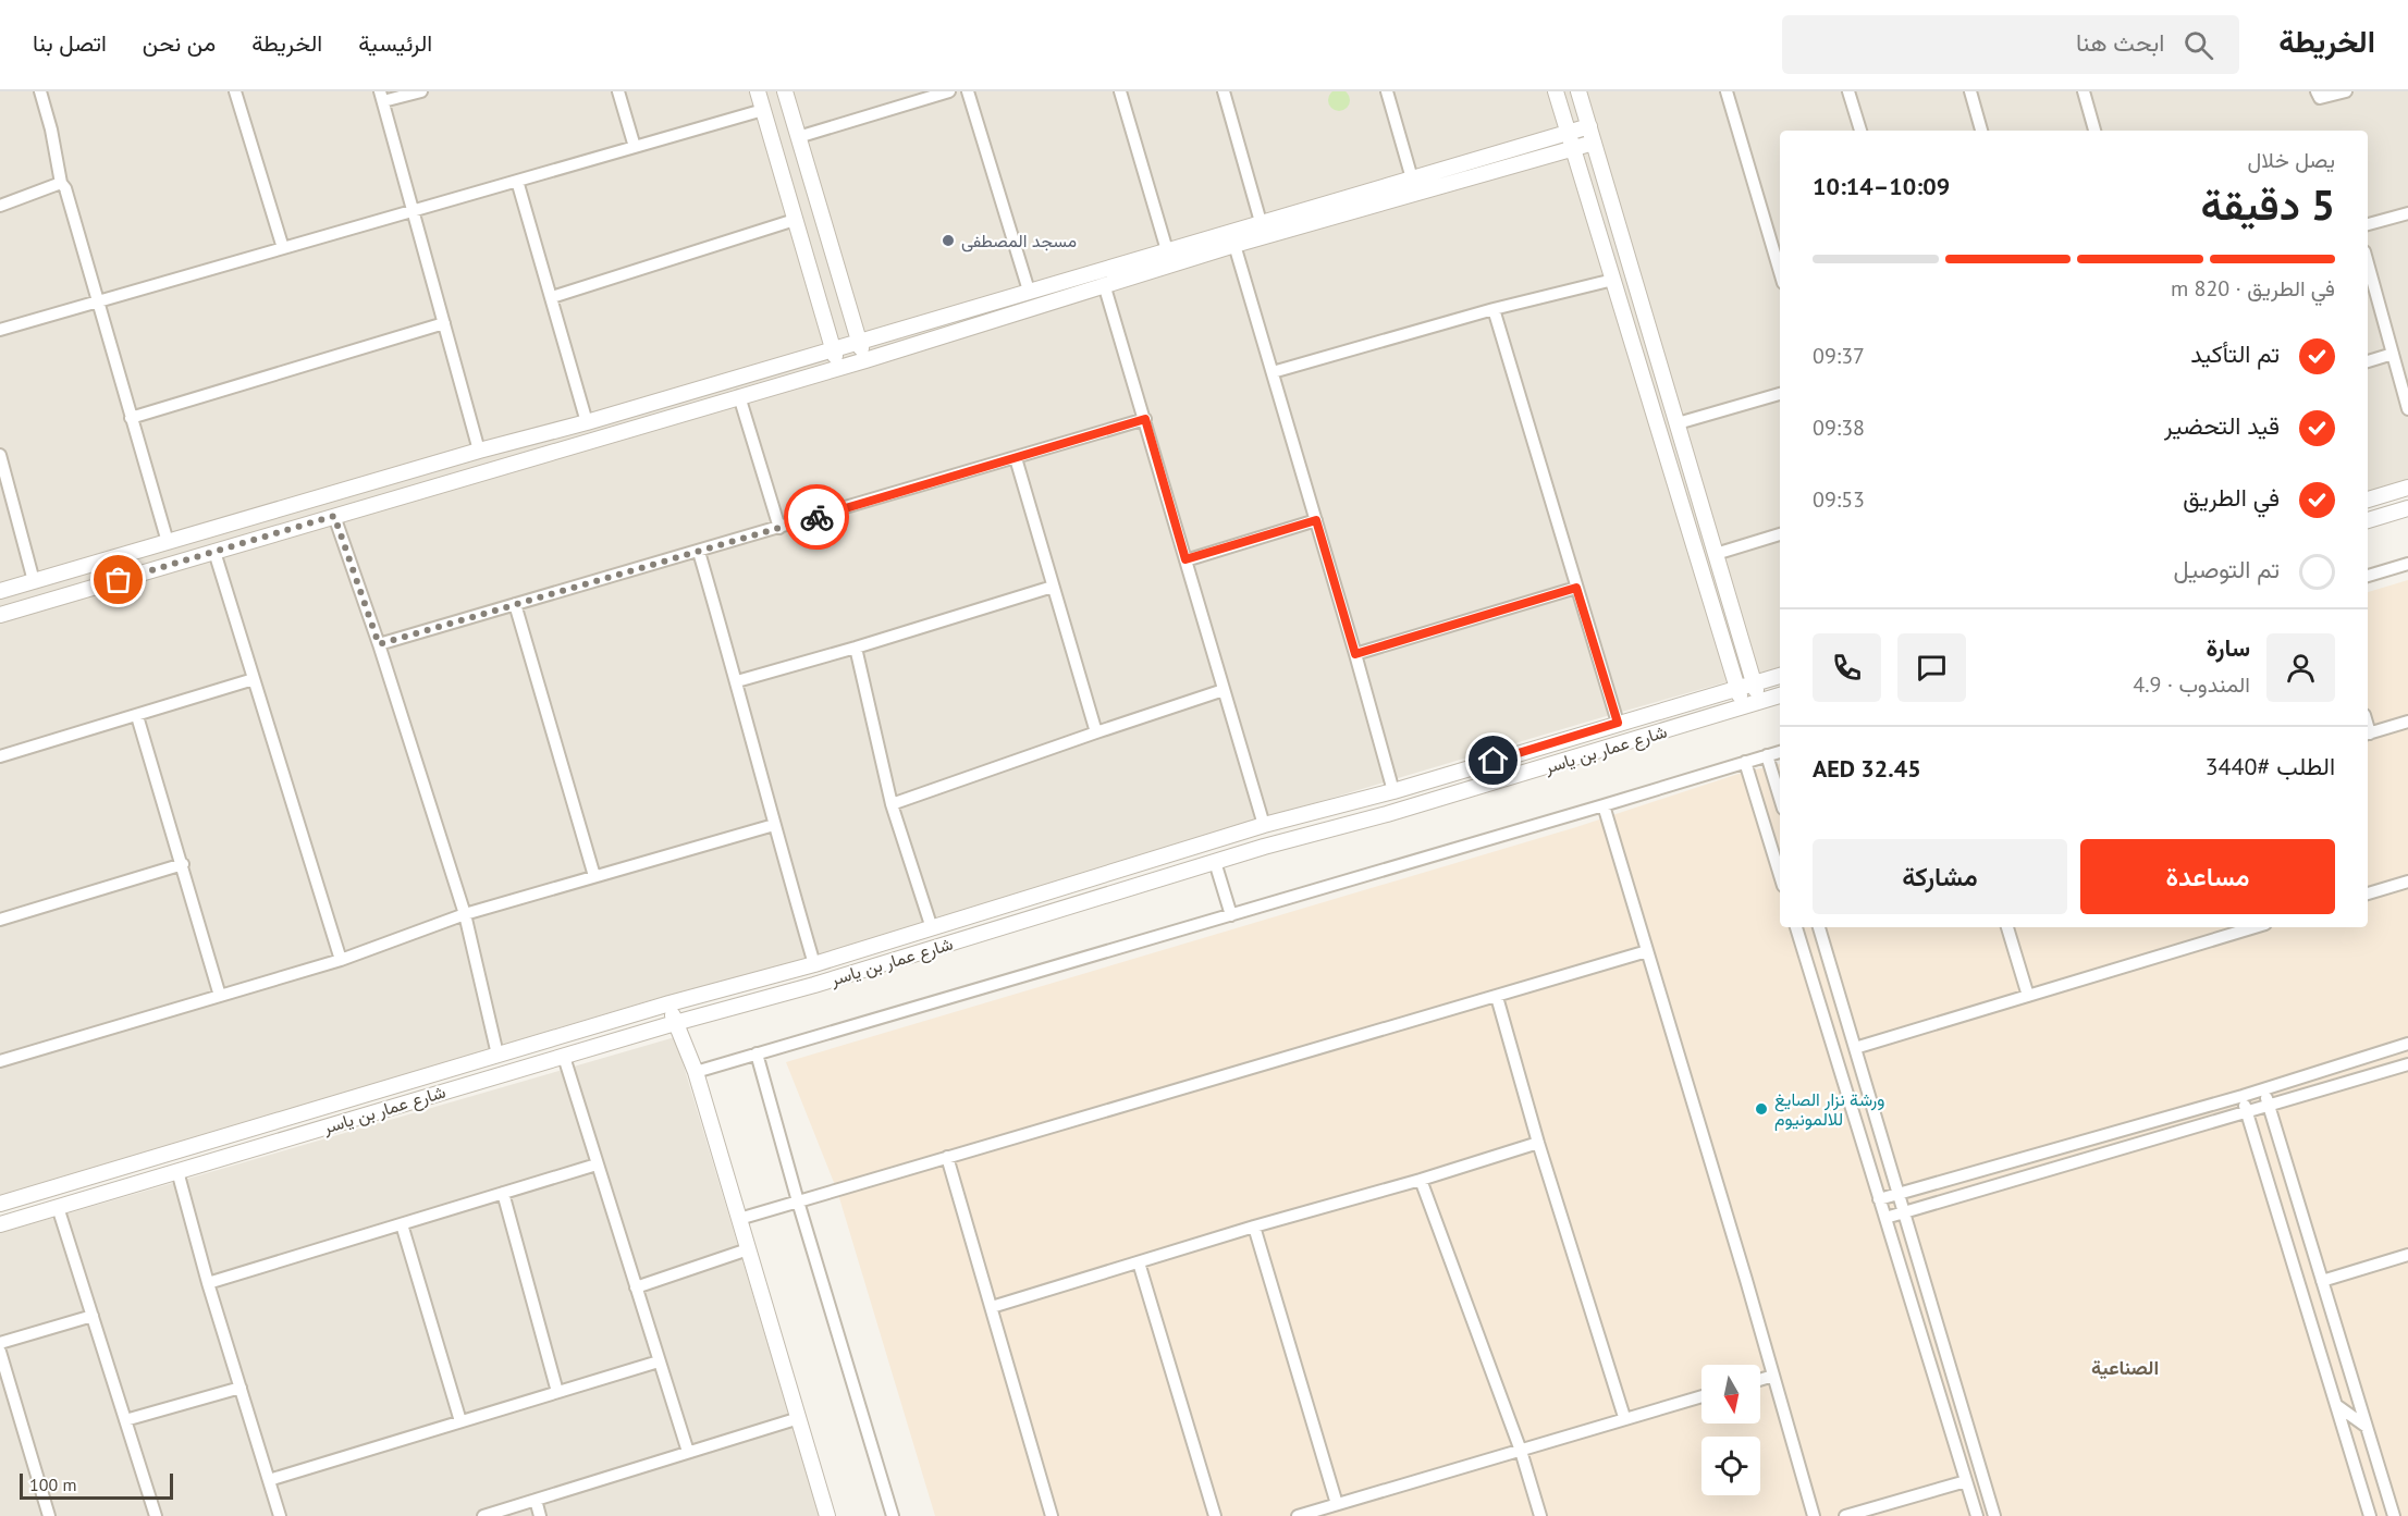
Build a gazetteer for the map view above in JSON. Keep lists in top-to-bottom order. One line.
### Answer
{"streets":{"street":["شارع عمار بن ياسر"]},"districts":["الصناعية"],"places":["مسجد المصطفى","ورشة نزار الصايغ للالمونيوم"],"scale_bar":"100 m","north":"bottom","page":{"header":"الخريطة","search":"ابحث هنا","nav":["الرئيسية","الخريطة","من نحن","اتصل بنا"],"heading":["5 دقيقة","يصل خلال","10:09–10:14"],"panel":["سارة","المندوب · 4.9","الطلب #3440","AED 32.45"],"bar":"في الطريق · 820 m","list":[["تم التأكيد","09:37"],["قيد التحضير","09:38"],["في الطريق","09:53"],"تم التوصيل"],"buttons":["مساعدة","مشاركة"],"scale":"100 m"}}
